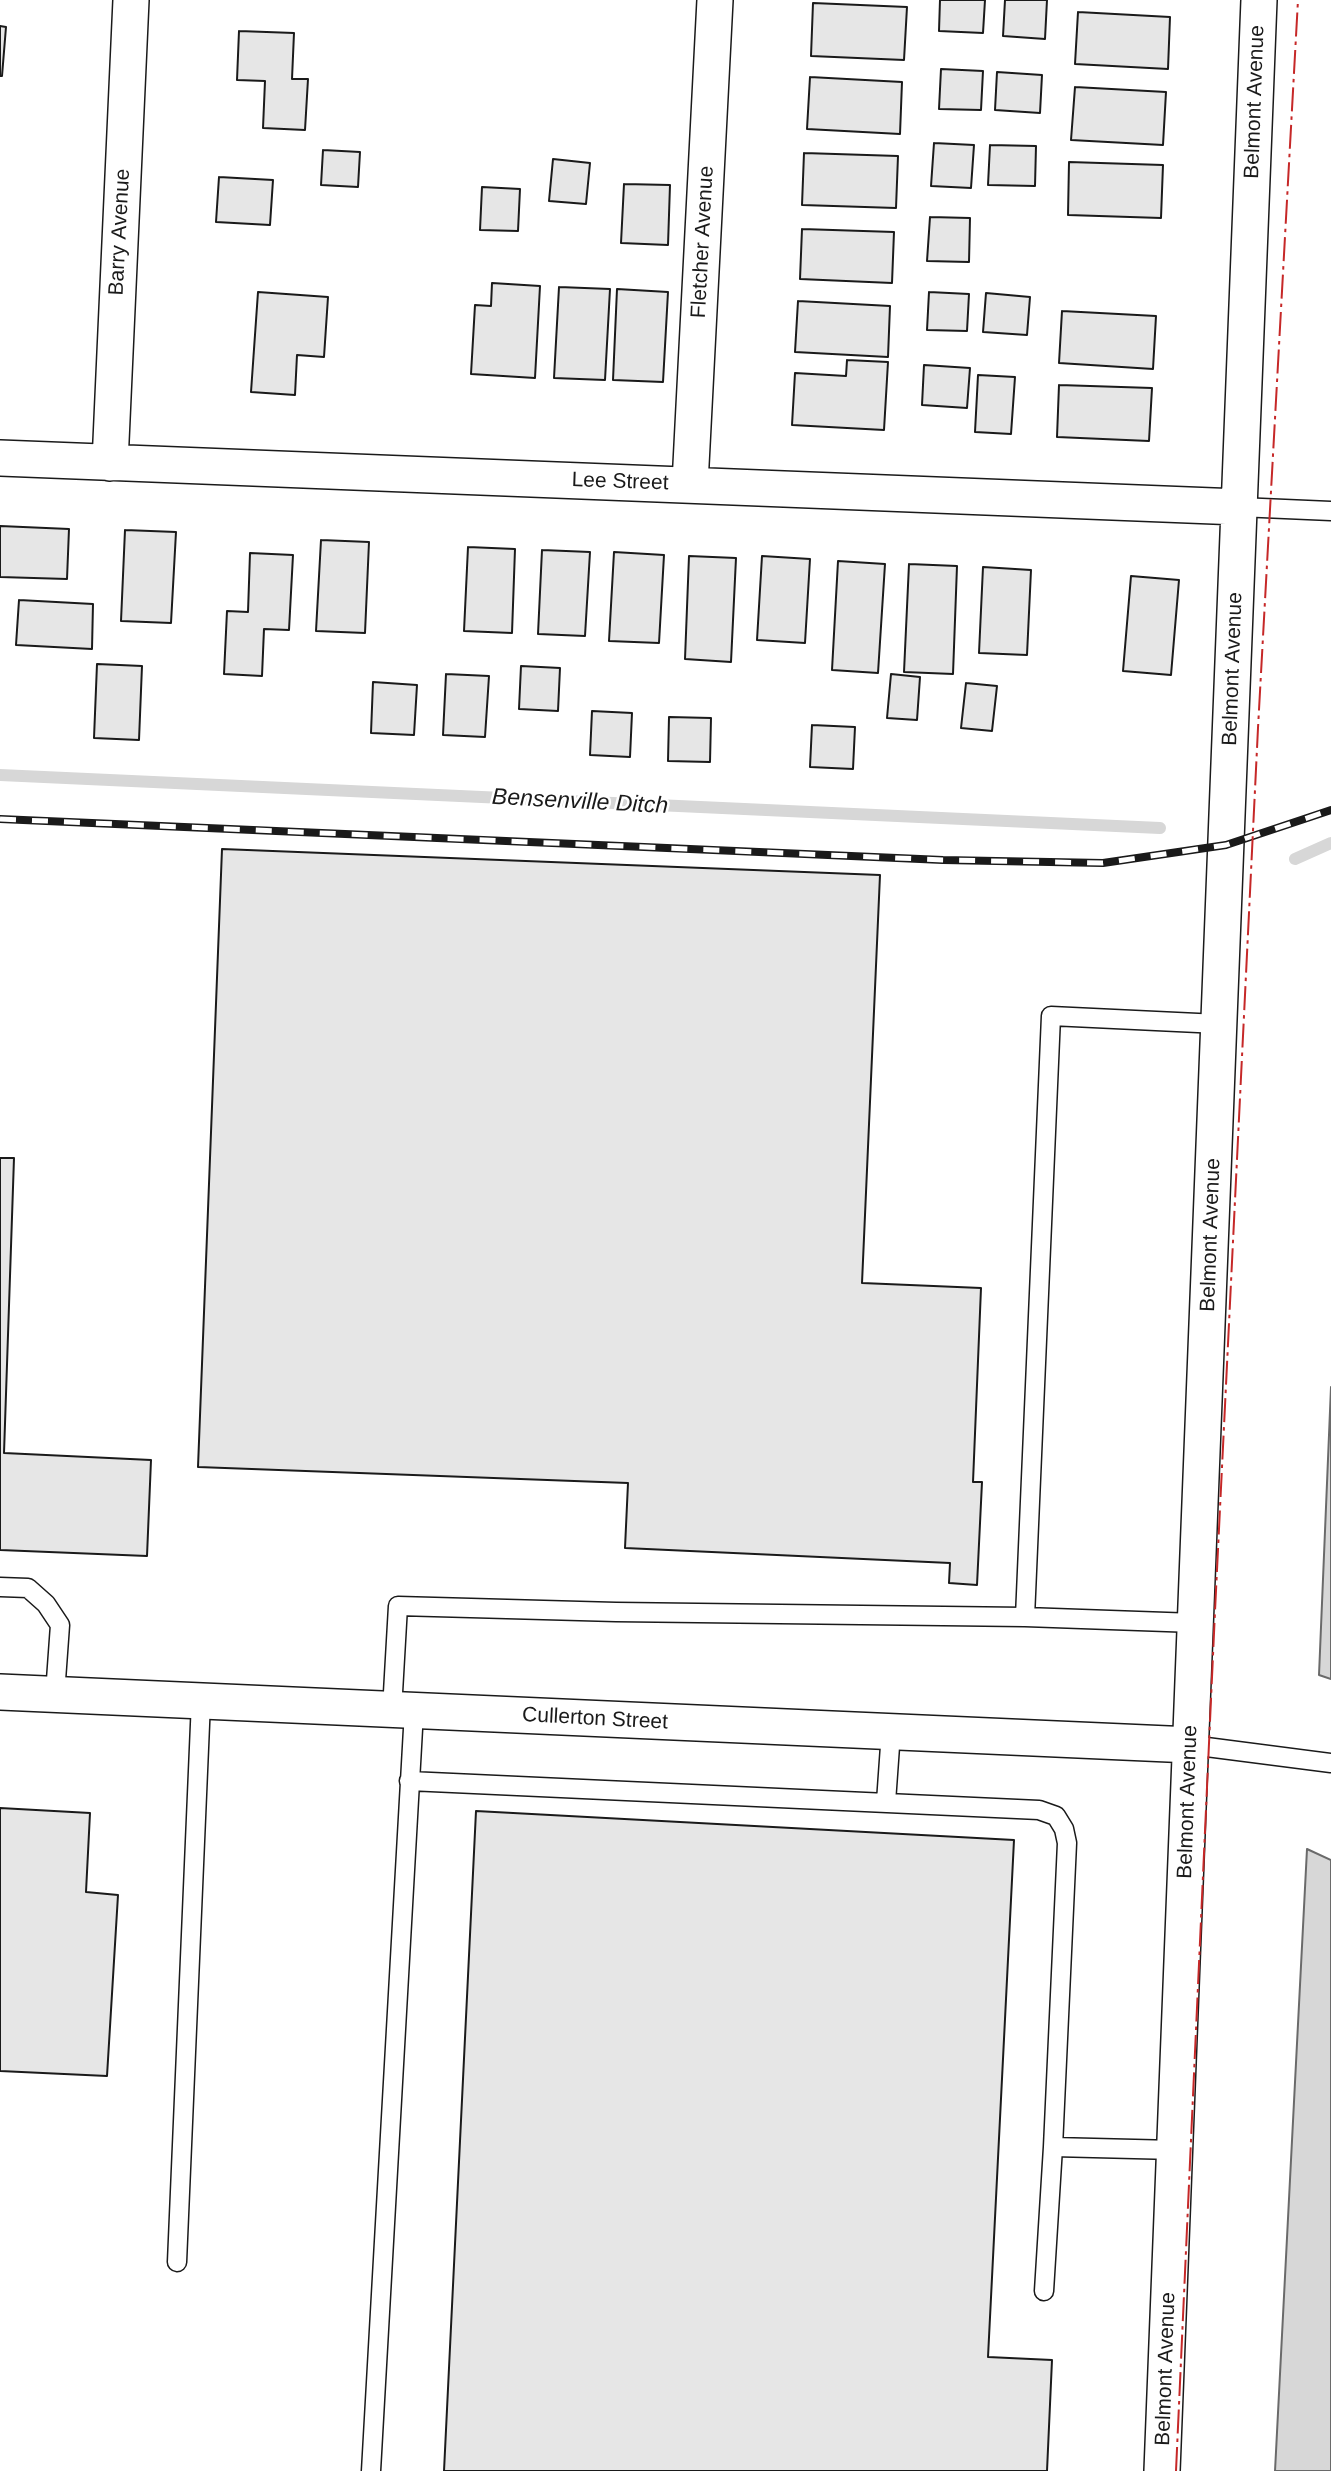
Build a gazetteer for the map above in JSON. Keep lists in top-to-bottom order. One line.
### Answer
{"streets":{"street":["Belmont Avenue","Barry Avenue","Fletcher Avenue","Lee Street","Cullerton Street"]},"crossings":[["Belmont Avenue","Lee Street"],["Belmont Avenue","Cullerton Street"],["Barry Avenue","Lee Street"],["Fletcher Avenue","Lee Street"]],"water":["Bensenville Ditch"]}
